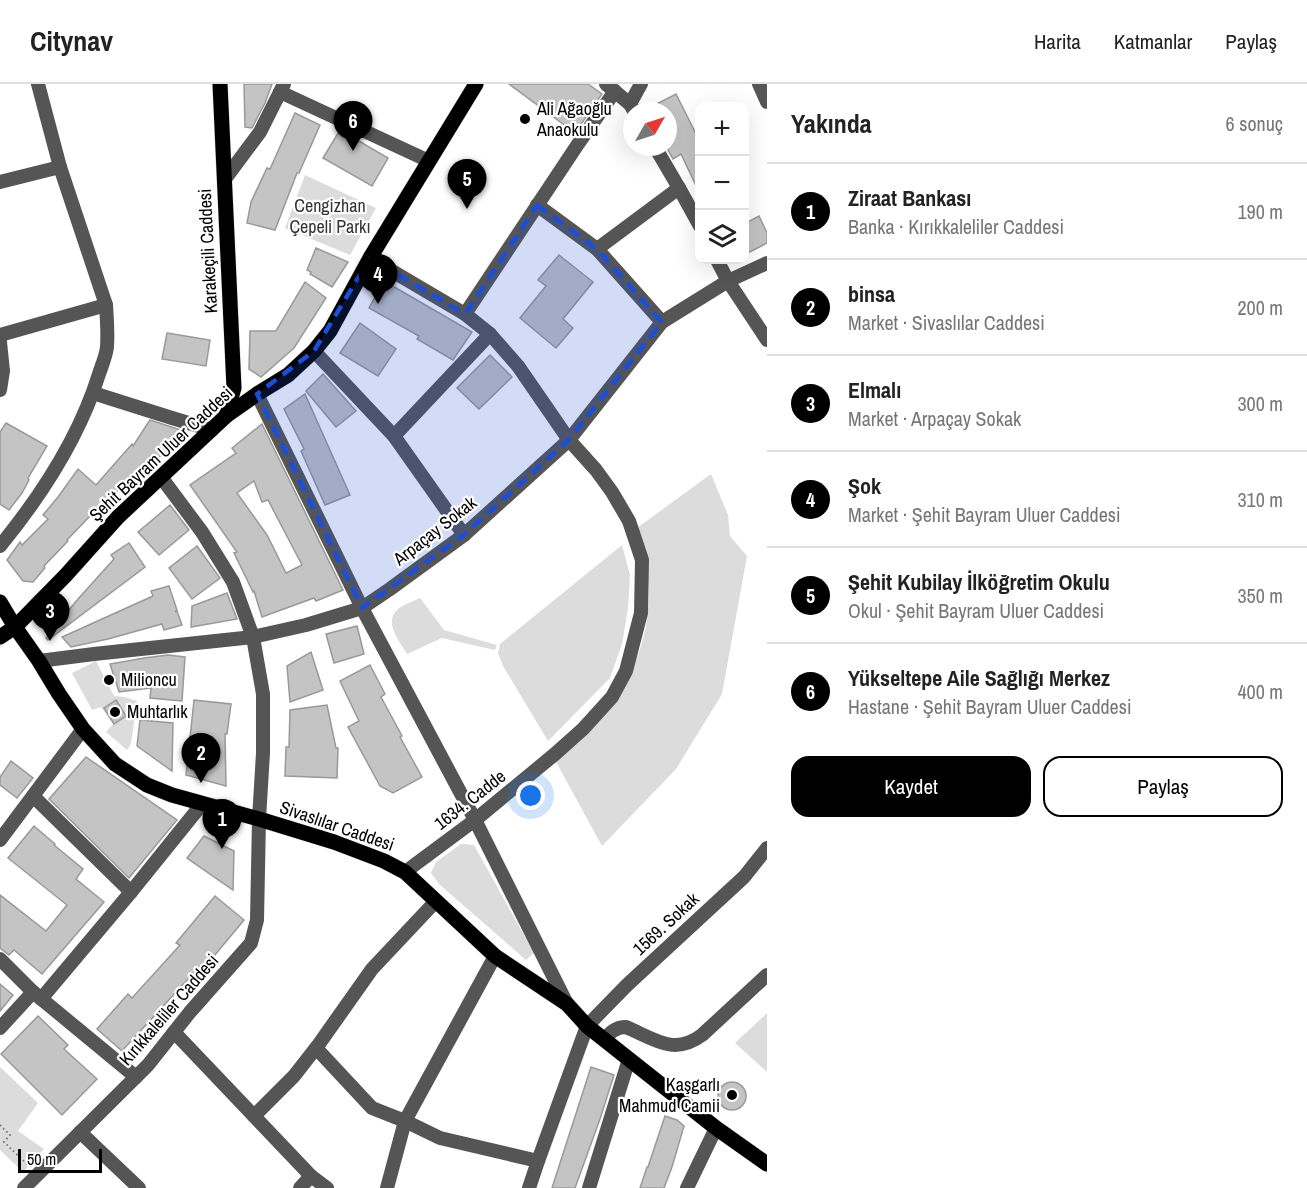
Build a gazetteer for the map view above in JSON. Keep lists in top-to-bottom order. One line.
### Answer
{"streets":{"main road":["Karakeçili Caddesi","Şehit Bayram Uluer Caddesi","Sivaslılar Caddesi"],"street":["Arpaçay Sokak","1634. Cadde","1569. Sokak","Kırıkkaleliler Caddesi"]},"crossings":[["Karakeçili Caddesi","Şehit Bayram Uluer Caddesi"],["Şehit Bayram Uluer Caddesi","1634. Cadde"],["Şehit Bayram Uluer Caddesi","Sivaslılar Caddesi"],["Şehit Bayram Uluer Caddesi","Kırıkkaleliler Caddesi"],["Arpaçay Sokak","1634. Cadde"],["Arpaçay Sokak","Sivaslılar Caddesi"],["Arpaçay Sokak","Kırıkkaleliler Caddesi"],["1634. Cadde","Sivaslılar Caddesi"],["Sivaslılar Caddesi","1569. Sokak"],["Sivaslılar Caddesi","Kırıkkaleliler Caddesi"]],"parks":["Cengizhan Çepeli Parkı"],"places":["Ali Ağaoğlu Anaokulu","Milioncu","Muhtarlık","Kaşgarlı Mahmud Camii"],"scale_bar":"50 m","north":"top right","page":{"header":"Citynav","nav":["Harita","Katmanlar","Paylaş"],"heading":["Yakında","6 sonuç"],"pins":["6","5","4","3","2","1"],"map_buttons":["+","−"],"list":[{"mark":"1","name":"Ziraat Bankası","note":"Banka · Kırıkkaleliler Caddesi","value":"190 m"},{"mark":"2","name":"binsa","note":"Market · Sivaslılar Caddesi","value":"200 m"},{"mark":"3","name":"Elmalı","note":"Market · Arpaçay Sokak","value":"300 m"},{"mark":"4","name":"Şok","note":"Market · Şehit Bayram Uluer Caddesi","value":"310 m"},{"mark":"5","name":"Şehit Kubilay İlköğretim Okulu","note":"Okul · Şehit Bayram Uluer Caddesi","value":"350 m"},{"mark":"6","name":"Yükseltepe Aile Sağlığı Merkez","note":"Hastane · Şehit Bayram Uluer Caddesi","value":"400 m"}],"buttons":["Kaydet","Paylaş"],"scale":"50 m"}}
